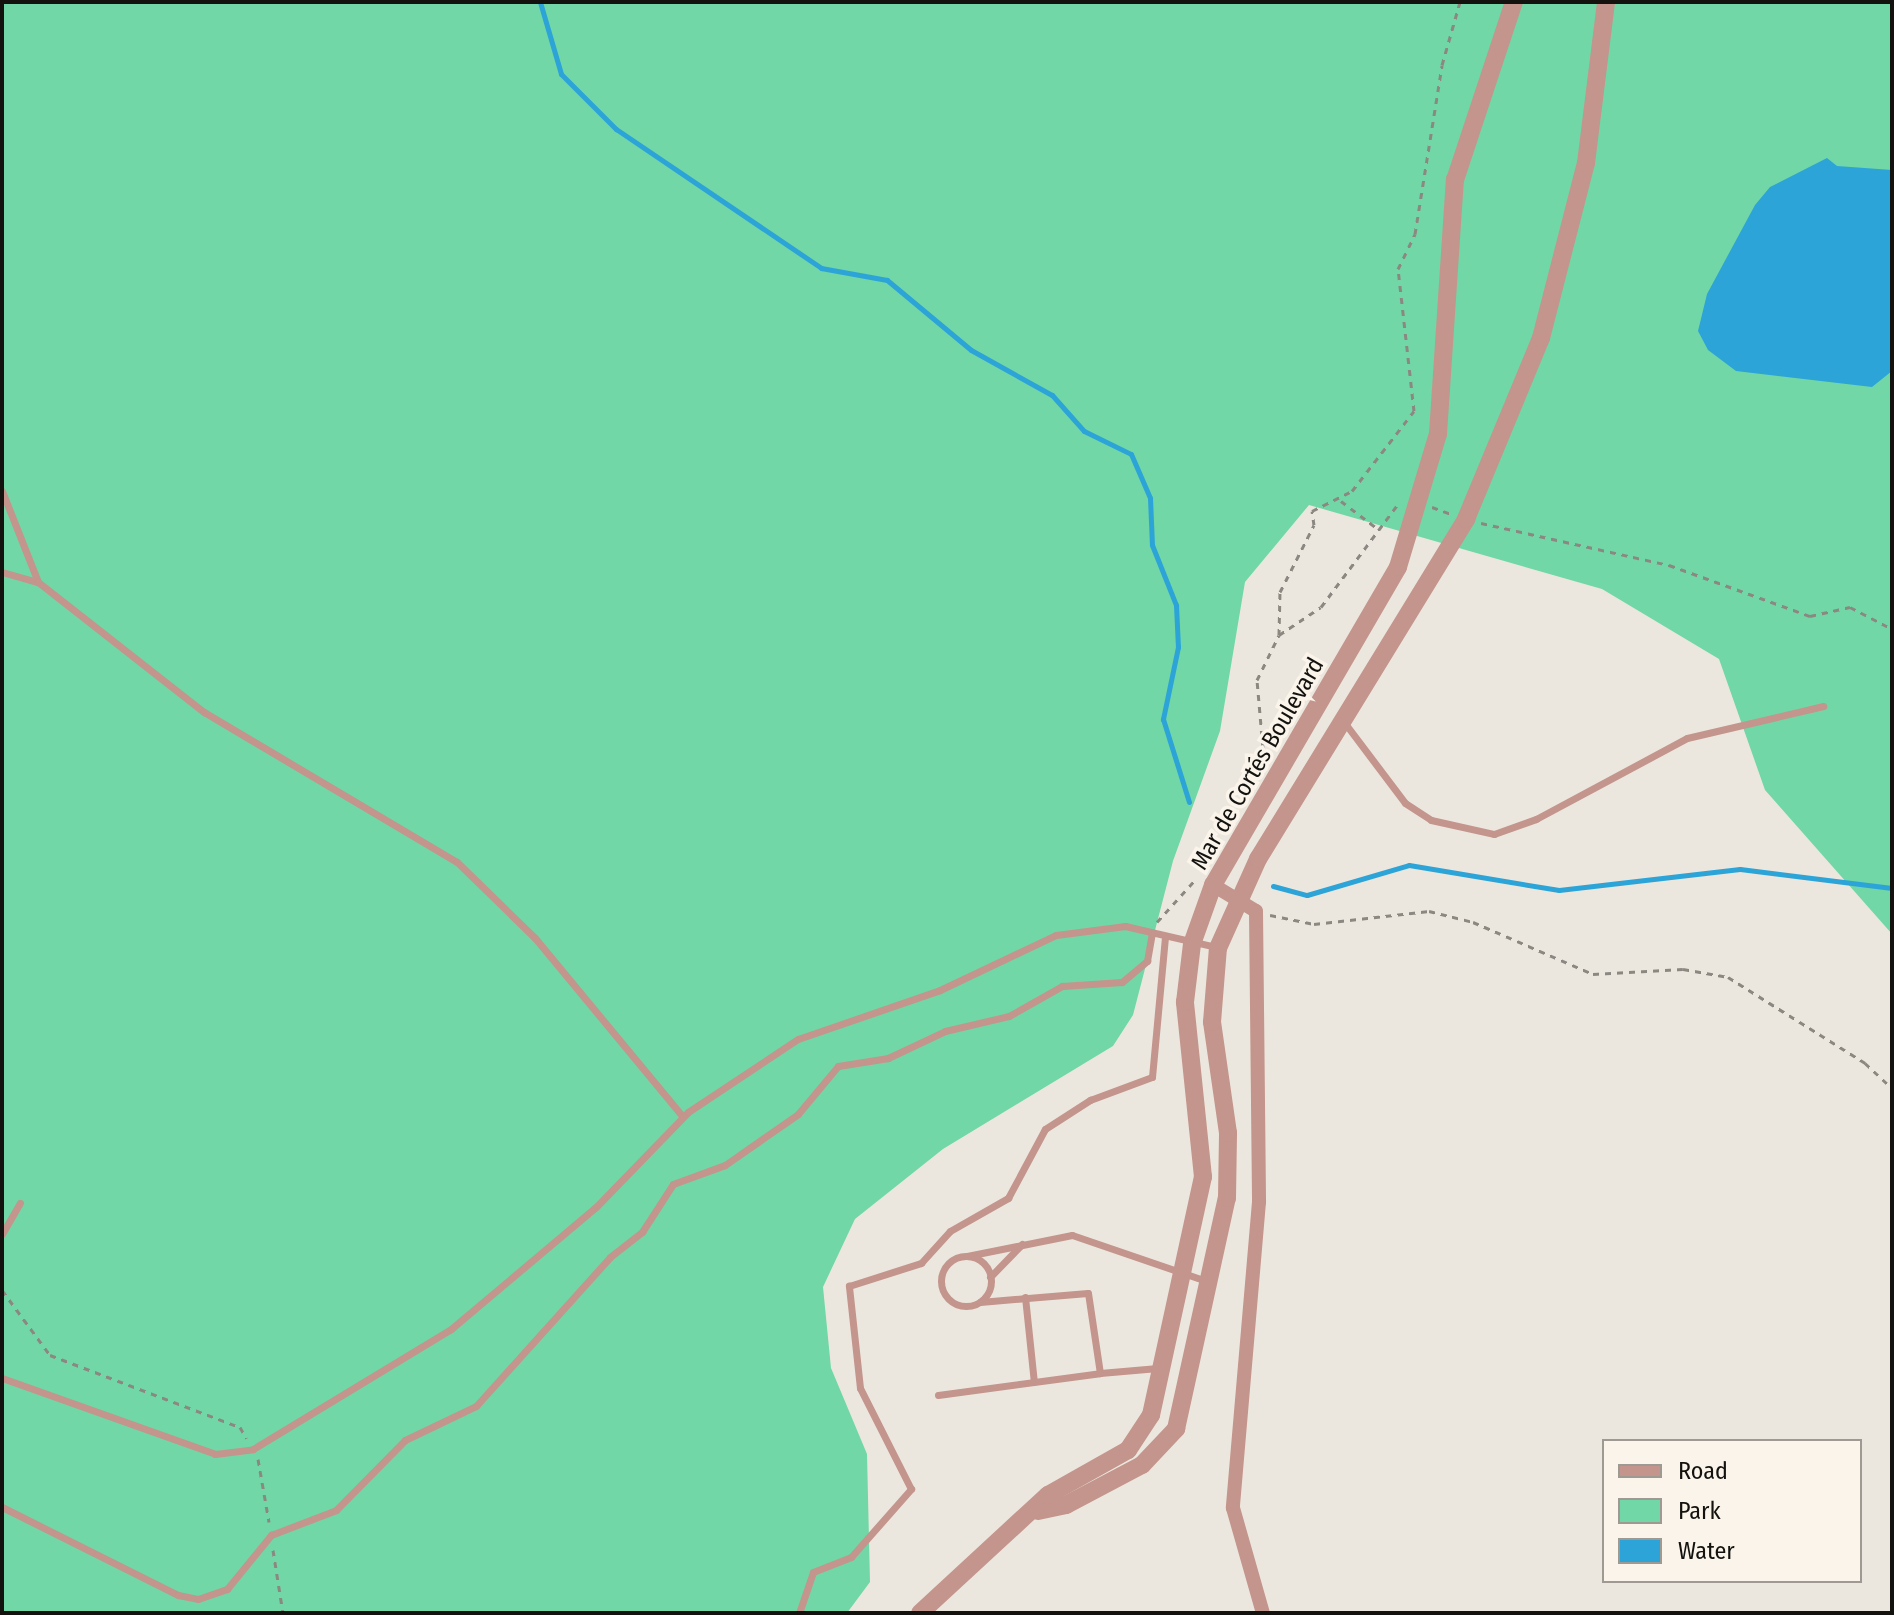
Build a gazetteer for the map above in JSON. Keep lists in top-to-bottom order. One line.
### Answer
{"streets":{"street":["Mar de Cortés Boulevard"]},"legend":["Road","Park","Water"]}
